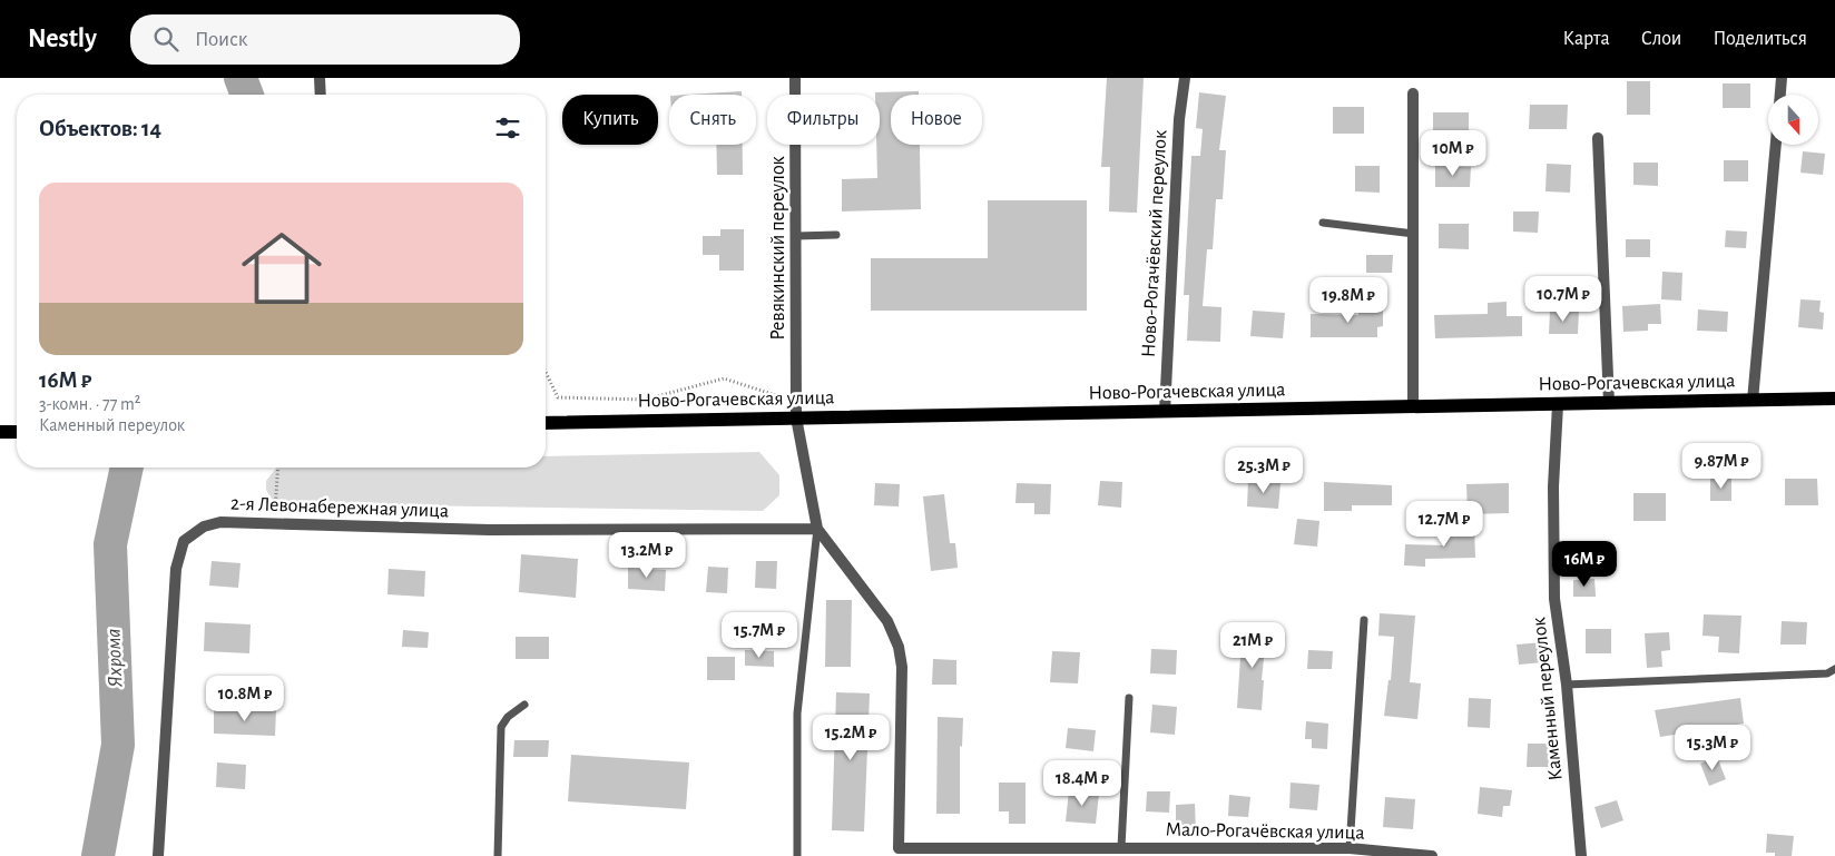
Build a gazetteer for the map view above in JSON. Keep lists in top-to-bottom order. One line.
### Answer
{"streets":{"main road":["Ново-Рогачевская улица"],"street":["Ново-Рогачёвский переулок","Ревякинский переулок","2-я Левонабережная улица","Каменный переулок","Мало-Рогачёвская улица"]},"crossings":[["Ново-Рогачёвский переулок","Ново-Рогачевская улица"],["Ревякинский переулок","Ново-Рогачевская улица"],["Ревякинский переулок","2-я Левонабережная улица"],["Ново-Рогачевская улица","Каменный переулок"]],"water":["Яхрома"],"north":"bottom","page":{"header":"Nestly","search":"Поиск","nav":["Карта","Слои","Поделиться"],"chip":["Купить","Снять","Фильтры","Новое"],"heading":"Объектов: 14","price":["10M ₽","10.7M ₽","19.8M ₽","9.87M ₽","25.3M ₽","12.7M ₽","13.2M ₽","16M ₽","15.7M ₽","21M ₽","10.8M ₽","15.2M ₽","15.3M ₽","18.4M ₽"],"list":[{"name":"16M ₽","note":"3-комн. · 77 m² · Каменный переулок"}]}}
